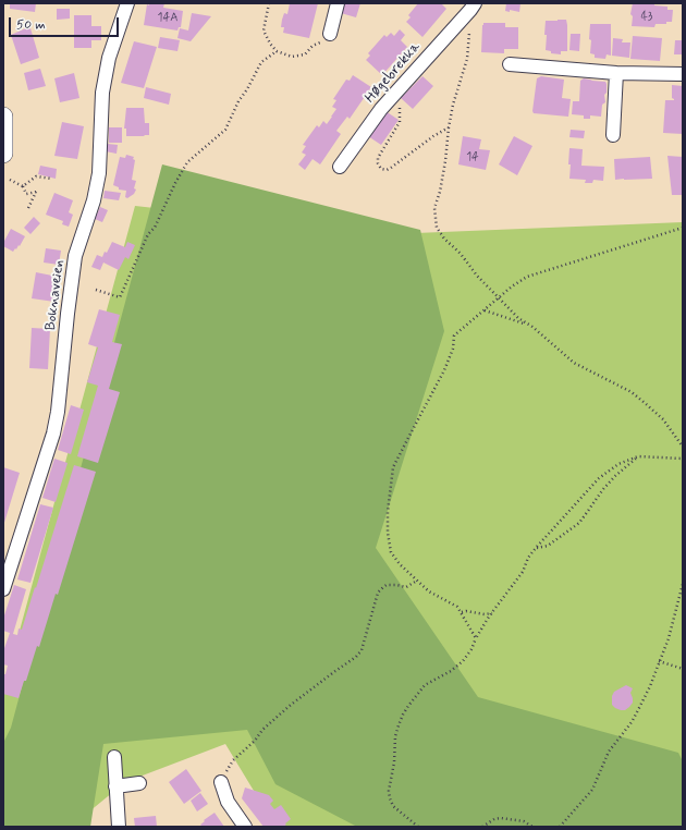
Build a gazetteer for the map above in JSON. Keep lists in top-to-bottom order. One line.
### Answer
{"streets":{"street":["Høgebrekka","Boknaveien"]},"house_numbers":["43","14A","14"],"scale_bar":"50 m"}
